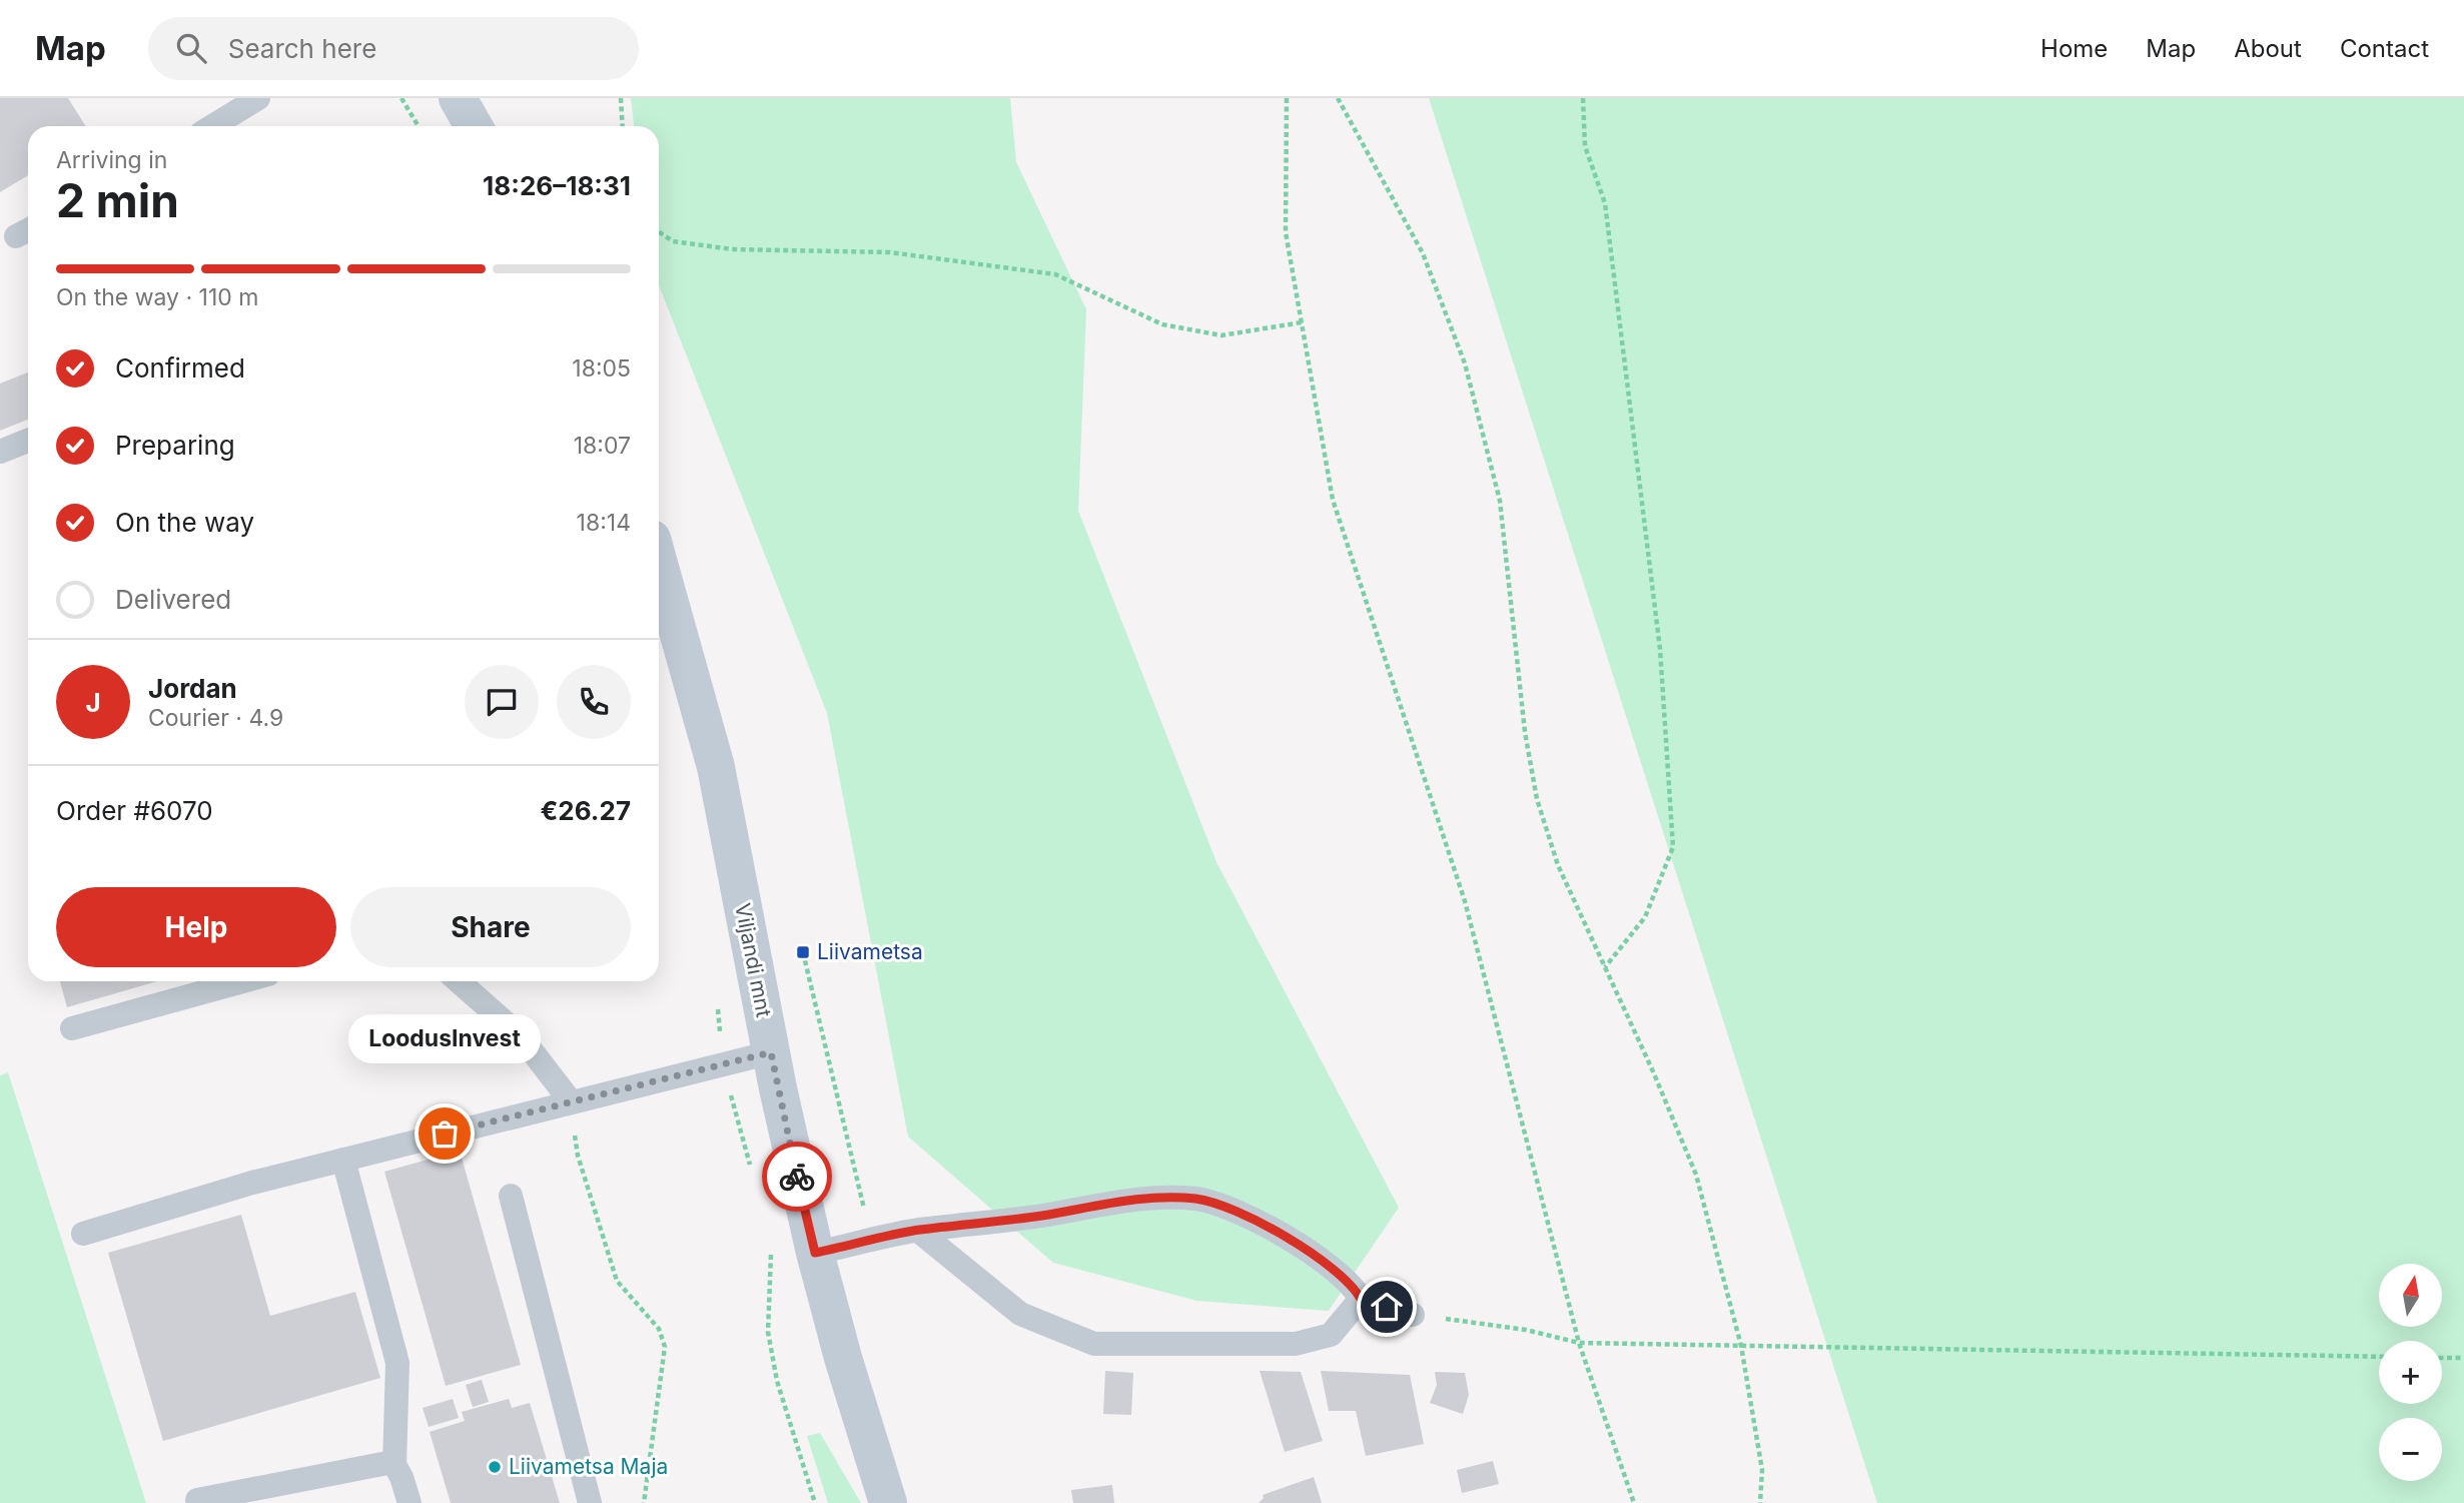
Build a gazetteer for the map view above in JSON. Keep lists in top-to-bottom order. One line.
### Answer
{"streets":{"main road":["Viljandi mnt"]},"places":{"transit":["Liivametsa"],"other":["LoodusInvest","Liivametsa Maja"]},"north":"top","page":{"header":"Map","search":"Search here","nav":["Home","Map","About","Contact"],"heading":["2 min","Arriving in","18:26–18:31"],"panel":["Jordan","Courier · 4.9","Order #6070","€26.27"],"bar":"On the way · 110 m","list":[["Confirmed","18:05"],["Preparing","18:07"],["On the way","18:14"],"Delivered"],"round":"J","buttons":["Help","Share"],"bubble":"LoodusInvest","map_buttons":["+","−"]}}
